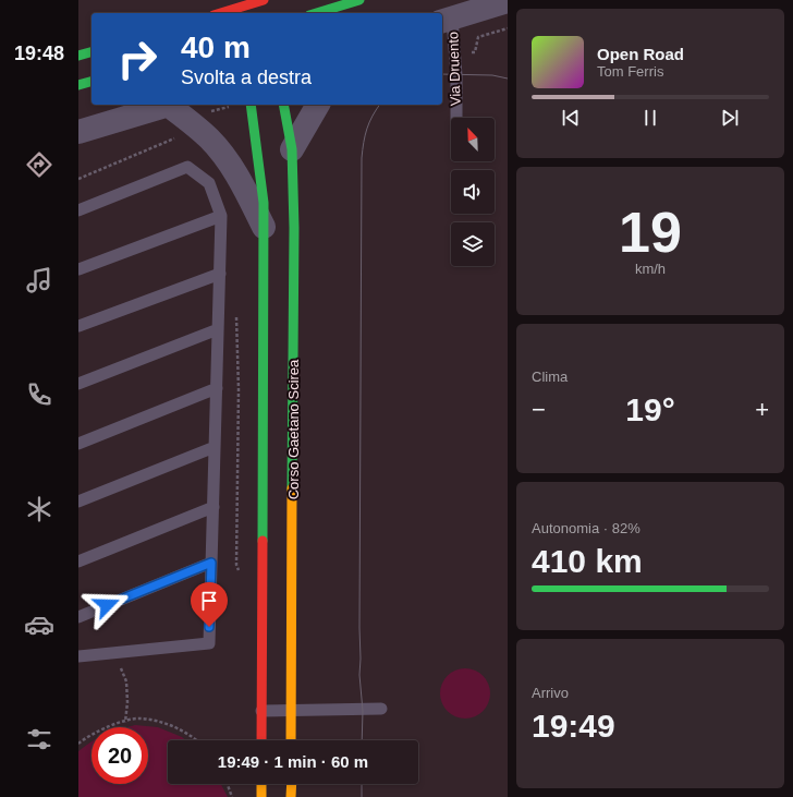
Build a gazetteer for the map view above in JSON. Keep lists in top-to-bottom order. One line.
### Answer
{"streets":{"street":["Via Druento","Corso Gaetano Scirea"]},"north":"top left","page":{"tabs":"19:48","turn":["40 m","Svolta a destra"],"song":["Open Road","Tom Ferris"],"tile":[["19","km/h"],"Clima",["Autonomia · 82%","410 km"],["Arrivo","19:49"]],"heat":["−","19°","+"],"limit":"20","trip":"19:49 · 1 min · 60 m"}}
